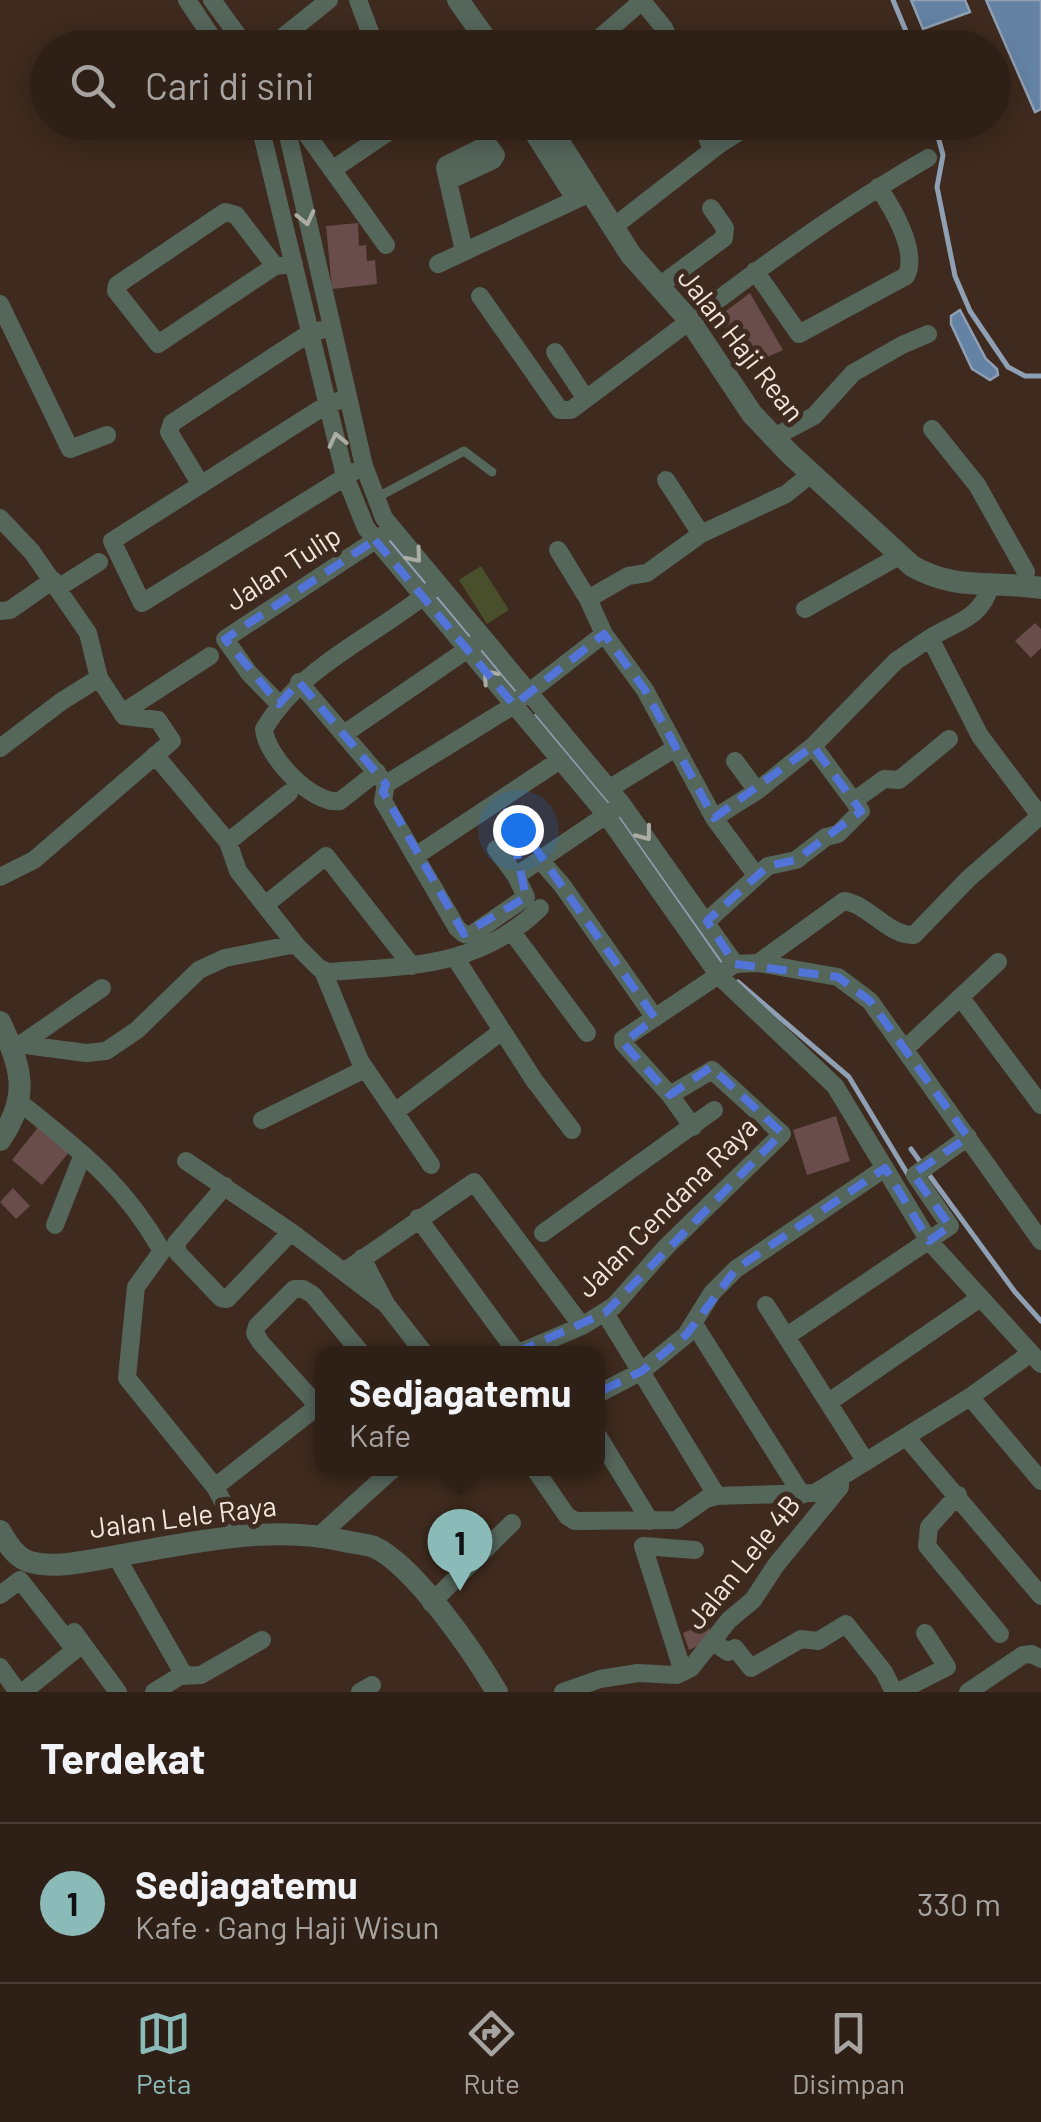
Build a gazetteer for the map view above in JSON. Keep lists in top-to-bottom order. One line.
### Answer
{"streets":{"street":["Jalan Haji Rean","Jalan Tulip","Jalan Cendana Raya","Jalan Lele Raya","Jalan Lele 4B"]},"page":{"search":"Cari di sini","popup":["Sedjagatemu","Kafe"],"pins":"1","heading":"Terdekat","list":[{"mark":"1","name":"Sedjagatemu","note":"Kafe · Gang Haji Wisun","value":"330 m"}],"nav":["Peta","Rute","Disimpan"]}}
